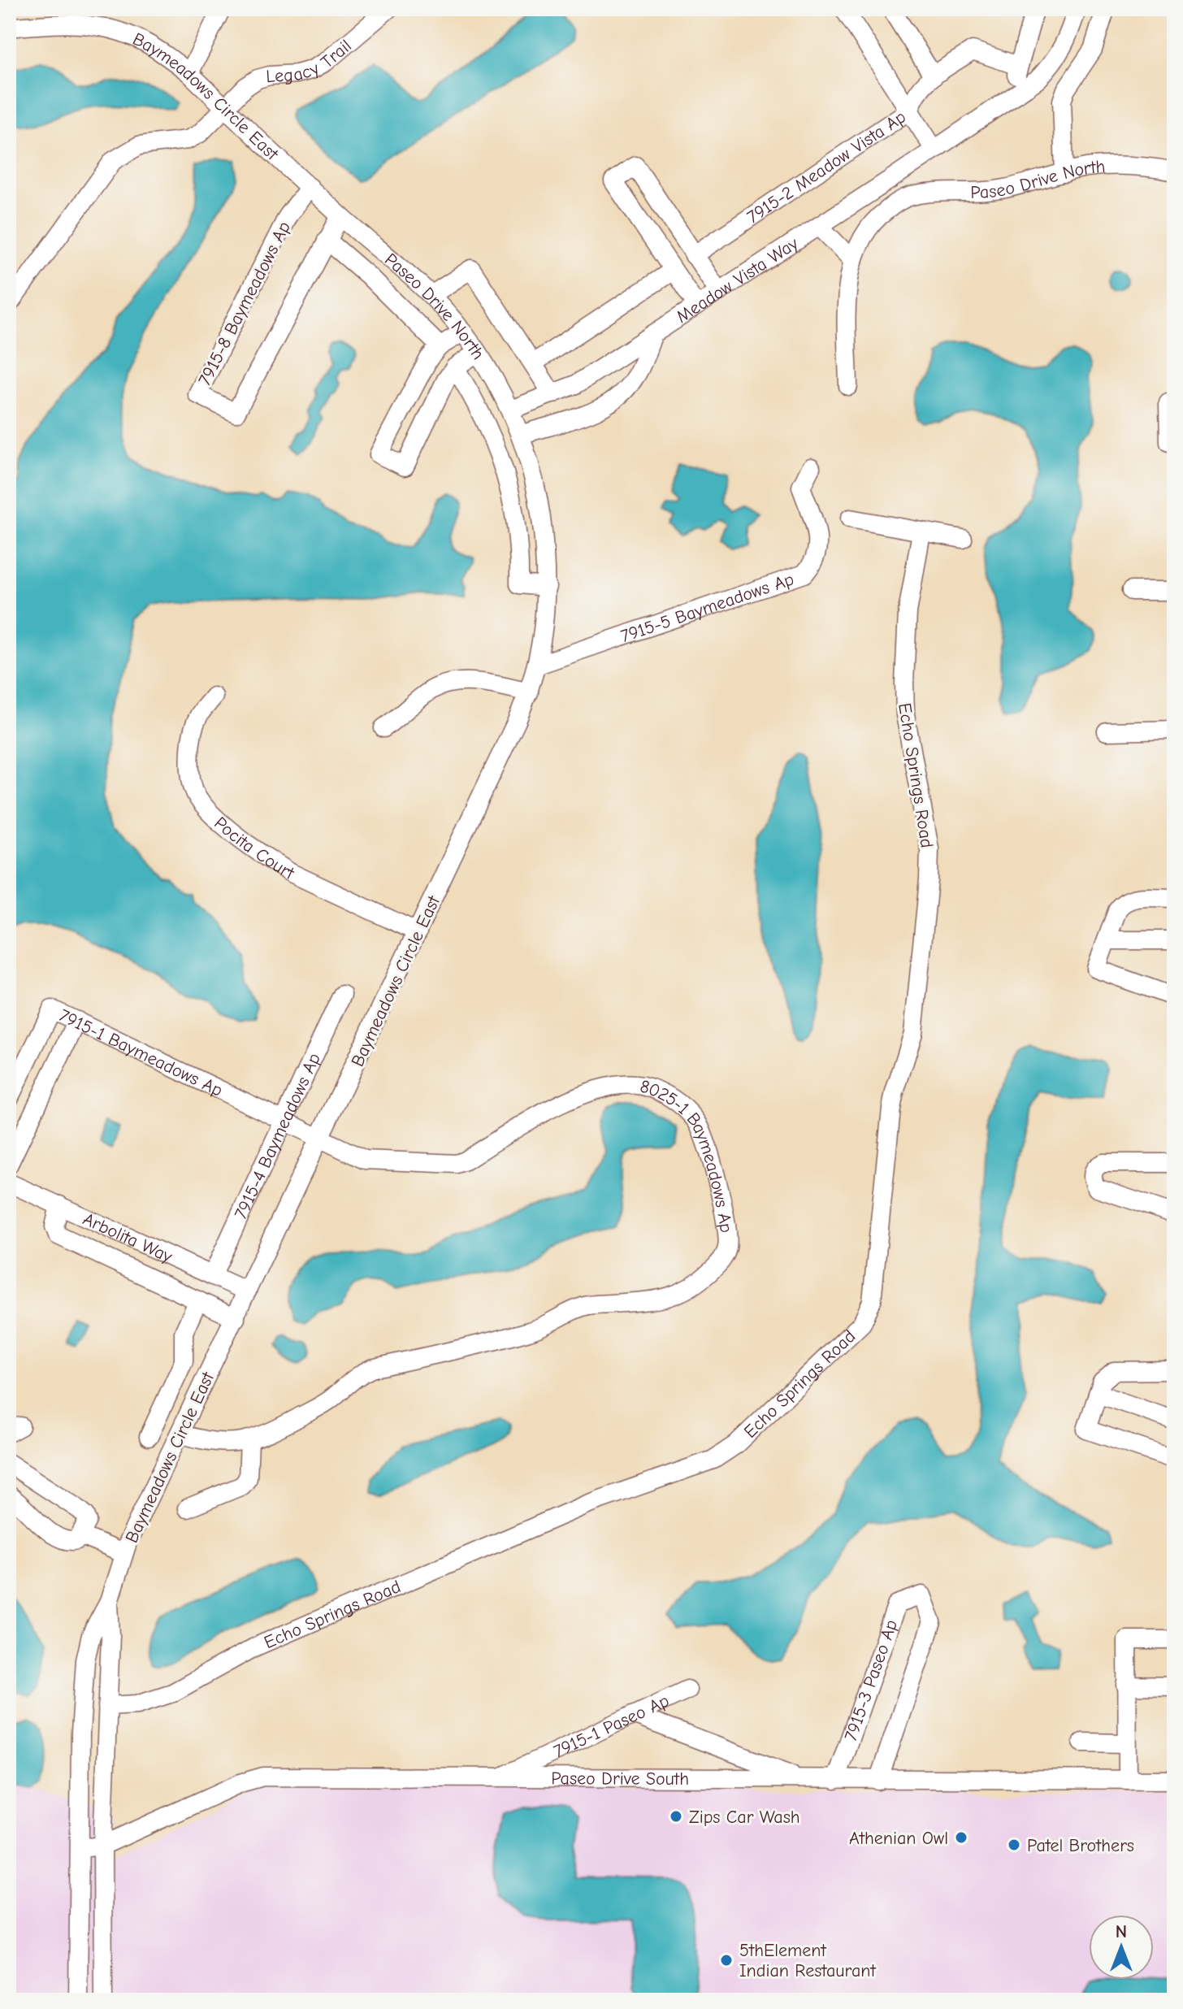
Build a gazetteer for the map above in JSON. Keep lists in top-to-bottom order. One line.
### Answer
{"streets":{"street":["Legacy Trail","Baymeadows Circle East","7915-2 Meadow Vista Ap","Paseo Drive North","Meadow Vista Way","7915-8 Baymeadows Ap","7915-5 Baymeadows Ap","Echo Springs Road","Pocita Court","7915-1 Baymeadows Ap","7915-4 Baymeadows Ap","8025-1 Baymeadows Ap","Arbolita Way","7915-3 Paseo Ap","7915-1 Paseo Ap","Paseo Drive South"]},"crossings":[["Legacy Trail","Baymeadows Circle East"],["Baymeadows Circle East","Paseo Drive North"],["Baymeadows Circle East","7915-8 Baymeadows Ap"],["Baymeadows Circle East","7915-5 Baymeadows Ap"],["Baymeadows Circle East","Echo Springs Road"],["Baymeadows Circle East","Pocita Court"],["Baymeadows Circle East","7915-1 Baymeadows Ap"],["Baymeadows Circle East","8025-1 Baymeadows Ap"],["Baymeadows Circle East","Arbolita Way"],["Baymeadows Circle East","Paseo Drive South"],["Paseo Drive North","Meadow Vista Way"],["Paseo Drive North","7915-8 Baymeadows Ap"],["7915-1 Baymeadows Ap","7915-4 Baymeadows Ap"],["7915-1 Baymeadows Ap","8025-1 Baymeadows Ap"],["7915-4 Baymeadows Ap","Arbolita Way"],["7915-3 Paseo Ap","Paseo Drive South"],["7915-1 Paseo Ap","Paseo Drive South"]],"places":["Zips Car Wash","Athenian Owl","Patel Brothers","5thElement Indian Restaurant"],"north":"top"}
